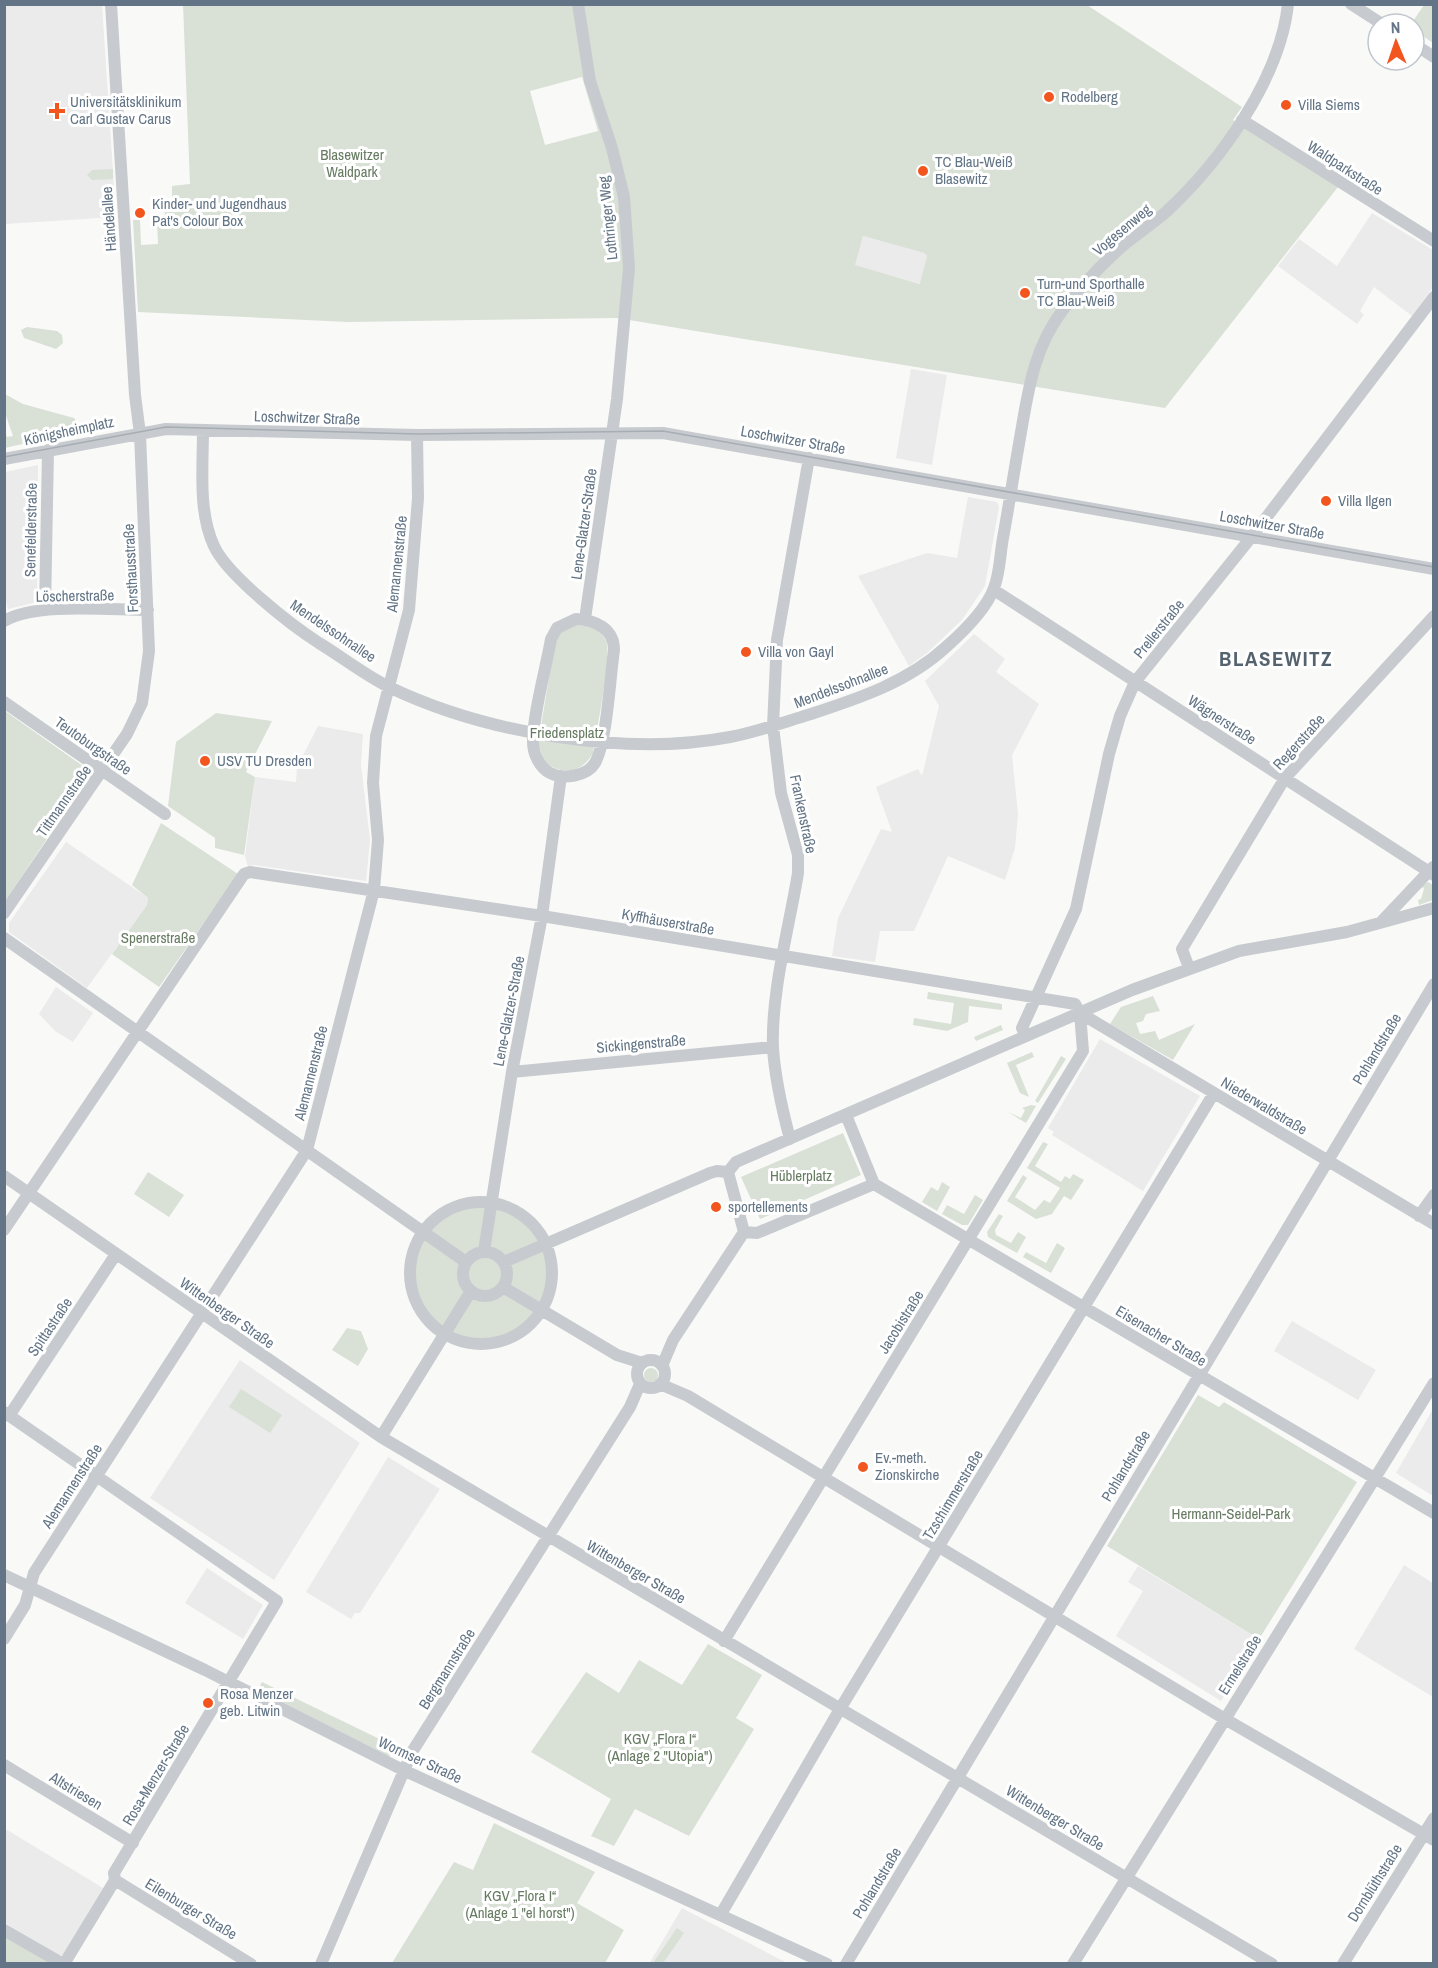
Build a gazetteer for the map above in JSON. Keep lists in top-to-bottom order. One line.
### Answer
{"streets":{"street":["Waldparkstraße","Lothringer Weg","Händelallee","Vogesenweg","Loschwitzer Straße","Königsheimplatz","Lene-Glatzer-Straße","Senefelderstraße","Alemannenstraße","Forsthausstraße","Löscherstraße","Prellerstraße","Mendelssohnallee","Wägnerstraße","Regerstraße","Teutoburgstraße","Tittmannstraße","Frankenstraße","Kyffhäuserstraße","Sickingenstraße","Pohlandstraße","Niederwaldstraße","Wittenberger Straße","Jacobistraße","Spittastraße","Eisenacher Straße","Tzschimmerstraße","Ermelstraße","Bergmannstraße","Wormser Straße","Rosa-Menzer-Straße","Altstriesen","Dornblüthstraße","Eilenburger Straße"]},"crossings":[["Waldparkstraße","Vogesenweg"],["Lothringer Weg","Loschwitzer Straße"],["Lothringer Weg","Lene-Glatzer-Straße"],["Händelallee","Loschwitzer Straße"],["Händelallee","Königsheimplatz"],["Händelallee","Forsthausstraße"],["Vogesenweg","Loschwitzer Straße"],["Vogesenweg","Mendelssohnallee"],["Loschwitzer Straße","Königsheimplatz"],["Loschwitzer Straße","Lene-Glatzer-Straße"],["Loschwitzer Straße","Alemannenstraße"],["Loschwitzer Straße","Forsthausstraße"],["Loschwitzer Straße","Prellerstraße"],["Loschwitzer Straße","Mendelssohnallee"],["Loschwitzer Straße","Frankenstraße"],["Königsheimplatz","Senefelderstraße"],["Königsheimplatz","Forsthausstraße"],["Lene-Glatzer-Straße","Kyffhäuserstraße"],["Lene-Glatzer-Straße","Sickingenstraße"],["Senefelderstraße","Löscherstraße"],["Alemannenstraße","Mendelssohnallee"],["Alemannenstraße","Kyffhäuserstraße"],["Alemannenstraße","Wittenberger Straße"],["Alemannenstraße","Wormser Straße"],["Alemannenstraße","Rosa-Menzer-Straße"],["Forsthausstraße","Löscherstraße"],["Forsthausstraße","Tittmannstraße"],["Prellerstraße","Wägnerstraße"],["Prellerstraße","Kyffhäuserstraße"],["Mendelssohnallee","Wägnerstraße"],["Mendelssohnallee","Frankenstraße"],["Wägnerstraße","Regerstraße"],["Teutoburgstraße","Tittmannstraße"],["Frankenstraße","Kyffhäuserstraße"],["Frankenstraße","Sickingenstraße"],["Kyffhäuserstraße","Niederwaldstraße"],["Kyffhäuserstraße","Jacobistraße"],["Pohlandstraße","Niederwaldstraße"],["Pohlandstraße","Wittenberger Straße"],["Pohlandstraße","Eisenacher Straße"],["Niederwaldstraße","Jacobistraße"],["Niederwaldstraße","Tzschimmerstraße"],["Wittenberger Straße","Jacobistraße"],["Wittenberger Straße","Spittastraße"],["Wittenberger Straße","Tzschimmerstraße"],["Wittenberger Straße","Ermelstraße"],["Wittenberger Straße","Bergmannstraße"],["Jacobistraße","Eisenacher Straße"],["Eisenacher Straße","Tzschimmerstraße"],["Eisenacher Straße","Ermelstraße"],["Tzschimmerstraße","Wormser Straße"],["Bergmannstraße","Wormser Straße"],["Wormser Straße","Rosa-Menzer-Straße"],["Rosa-Menzer-Straße","Altstriesen"],["Rosa-Menzer-Straße","Eilenburger Straße"]],"districts":["BLASEWITZ"],"parks":["Blasewitzer Waldpark","Friedensplatz","Spenerstraße","Hüblerplatz","Hermann-Seidel-Park","KGV „Flora I“ (Anlage 2 \"Utopia\")","KGV „Flora I“ (Anlage 1 \"el horst\")"],"places":{"other":["Rodelberg","Villa Siems","TC Blau-Weiß Blasewitz","Kinder- und Jugendhaus Pat's Colour Box","Turn-und Sporthalle TC Blau-Weiß","Villa Ilgen","Villa von Gayl","USV TU Dresden","sportellements","Ev.-meth. Zionskirche","Rosa Menzer geb. Litwin"],"health":["Universitätsklinikum Carl Gustav Carus"]},"north":"top"}
